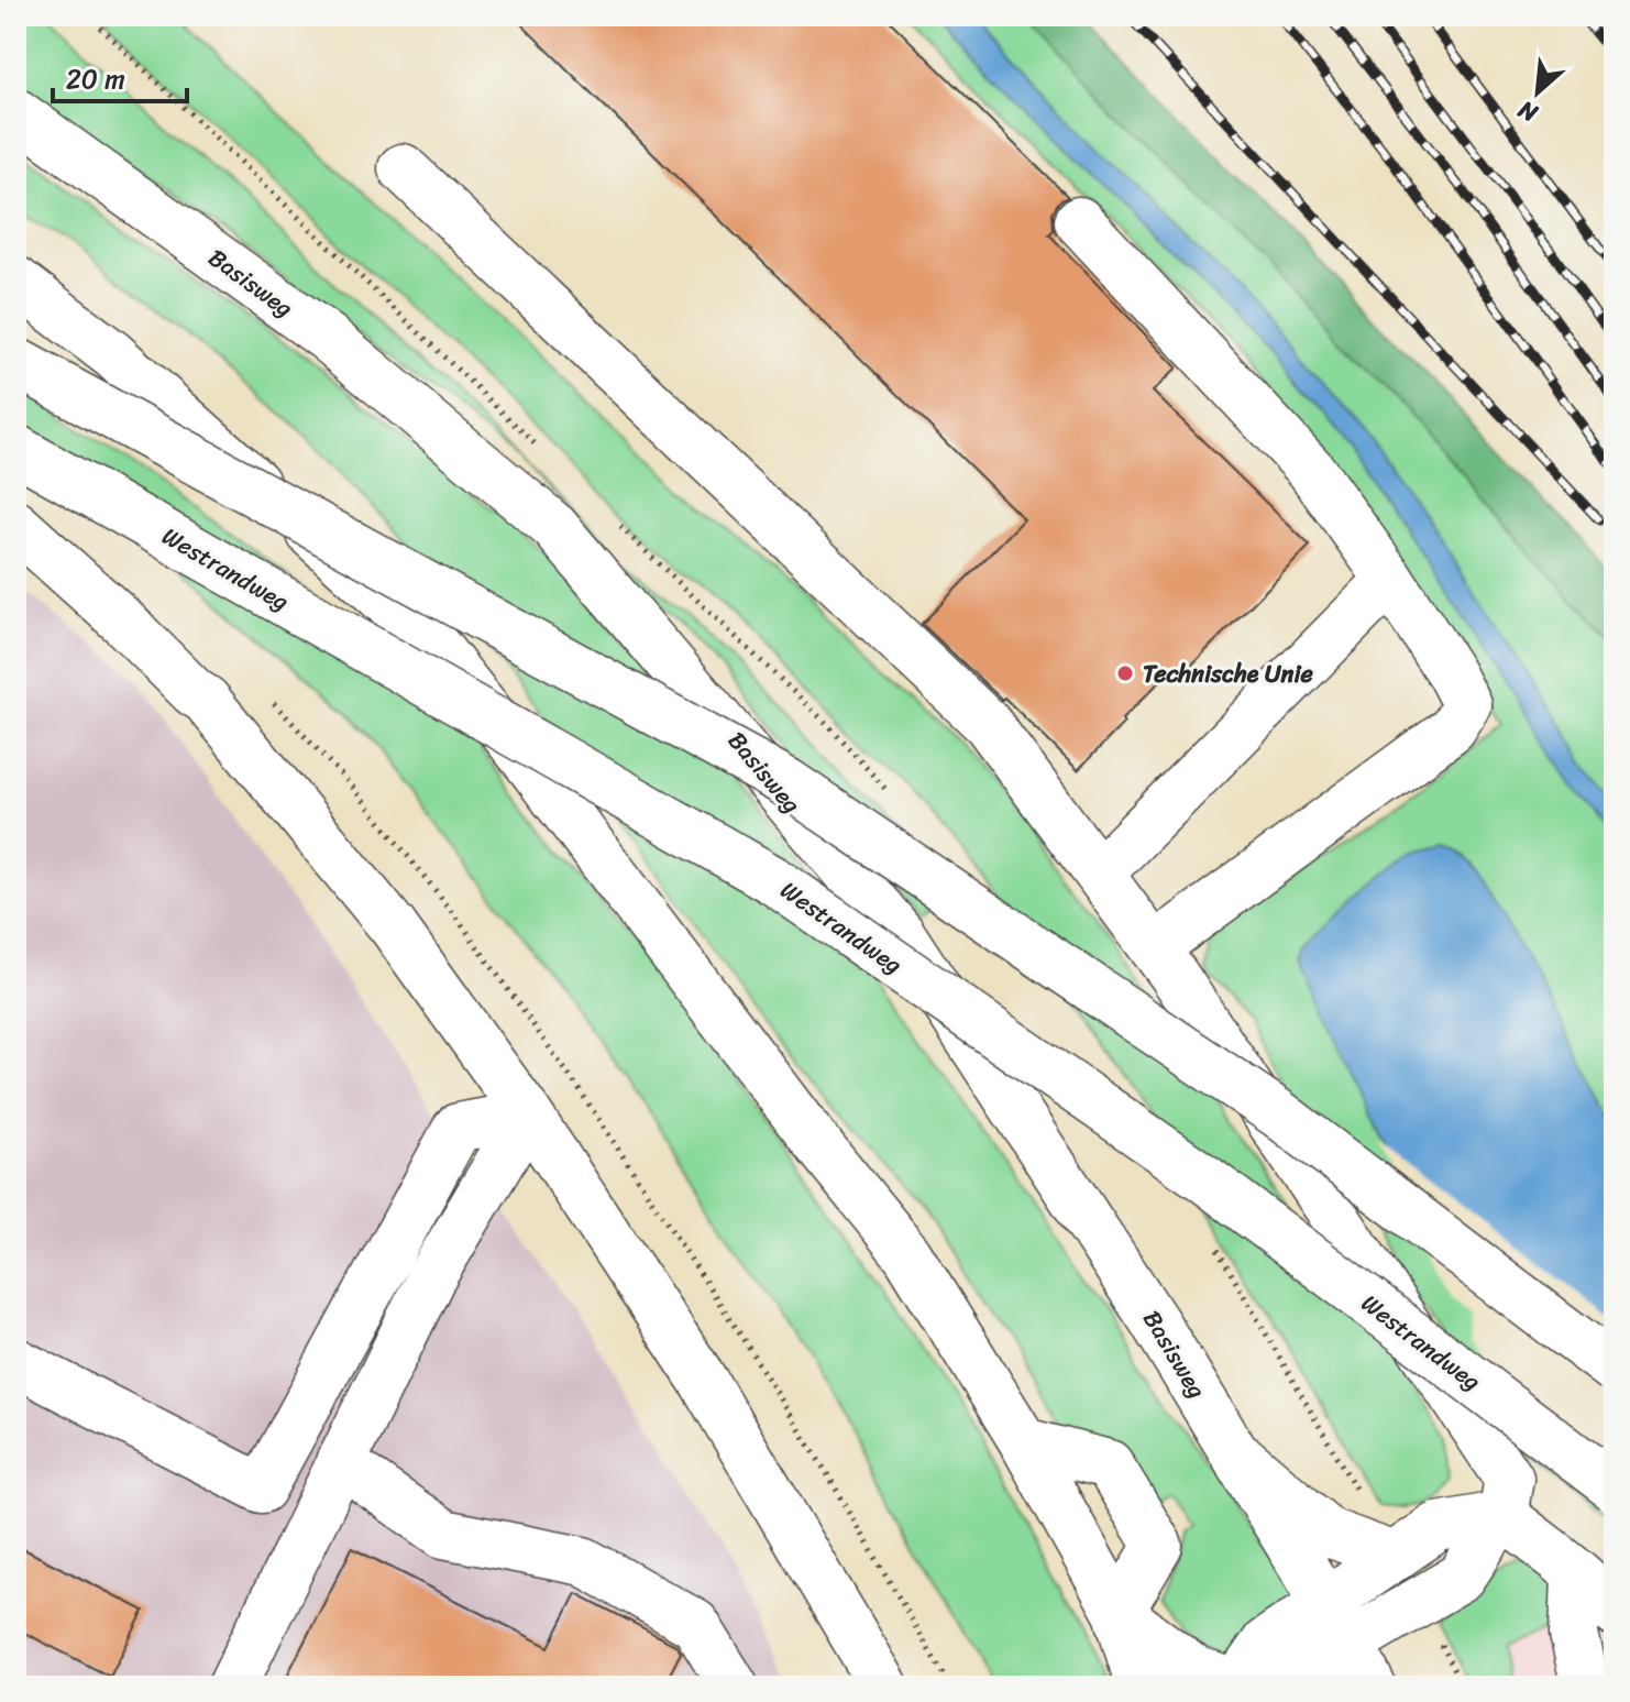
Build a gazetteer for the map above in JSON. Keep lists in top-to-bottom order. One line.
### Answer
{"streets":{"main road":["Basisweg","Westrandweg"]},"places":["Technische Unie"],"scale_bar":"20 m","north":"bottom left"}
